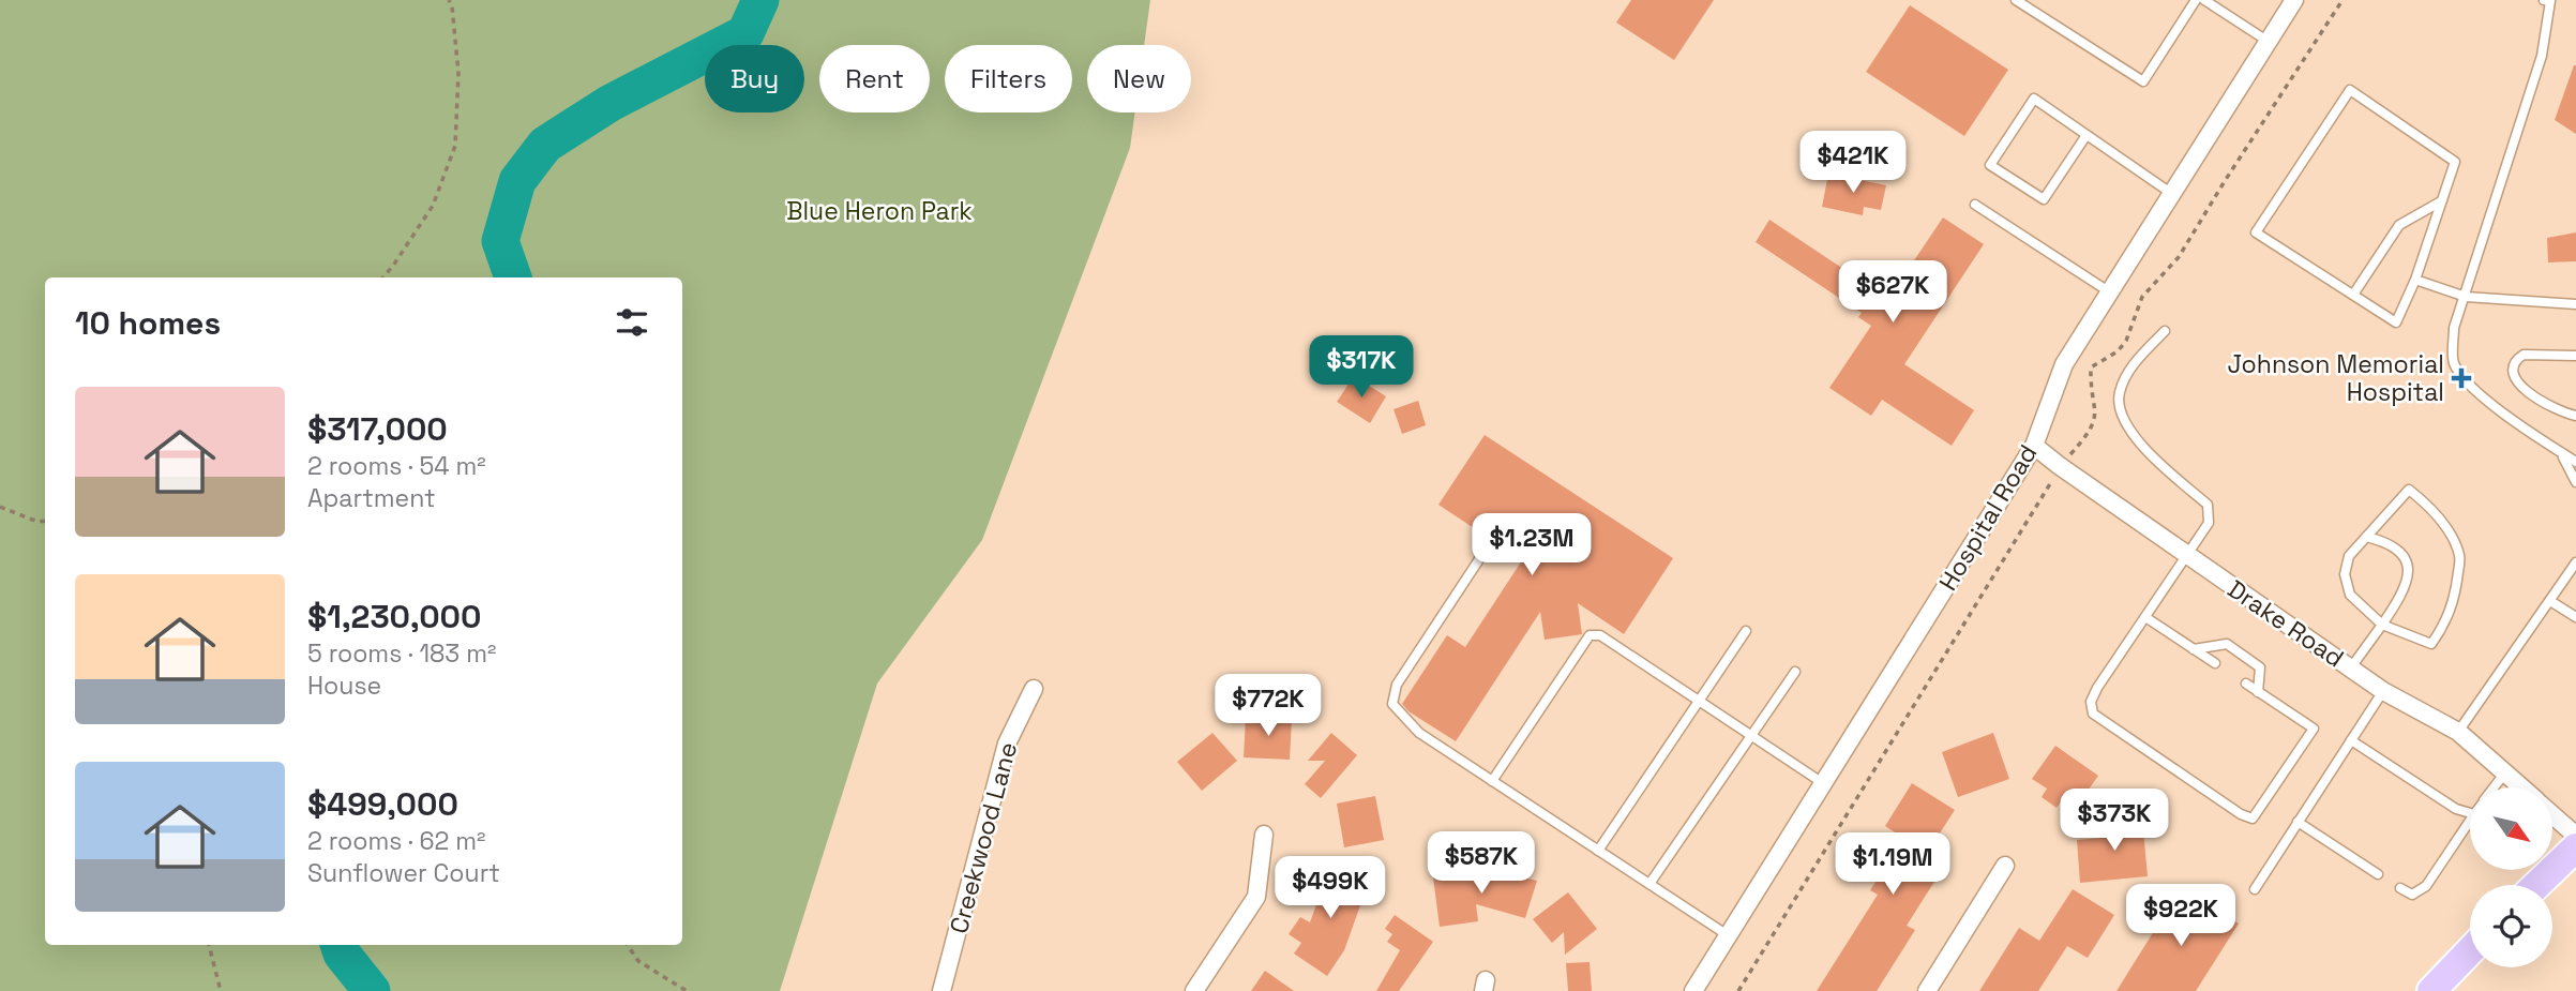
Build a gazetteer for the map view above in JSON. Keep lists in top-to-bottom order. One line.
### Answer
{"streets":{"street":["Hospital Road","Drake Road","Creekwood Lane"]},"crossings":[["Hospital Road","Drake Road"]],"parks":["Blue Heron Park"],"places":{"health":["Johnson Memorial Hospital"]},"north":"bottom right","page":{"chip":["Buy","Rent","Filters","New"],"price":["$421K","$627K","$317K","$1.23M","$772K","$373K","$587K","$1.19M","$499K","$922K"],"heading":"10 homes","list":[{"name":"$317,000","note":"2 rooms · 54 m² · Apartment"},{"name":"$1,230,000","note":"5 rooms · 183 m² · House"},{"name":"$499,000","note":"2 rooms · 62 m² · Sunflower Court"}]}}
